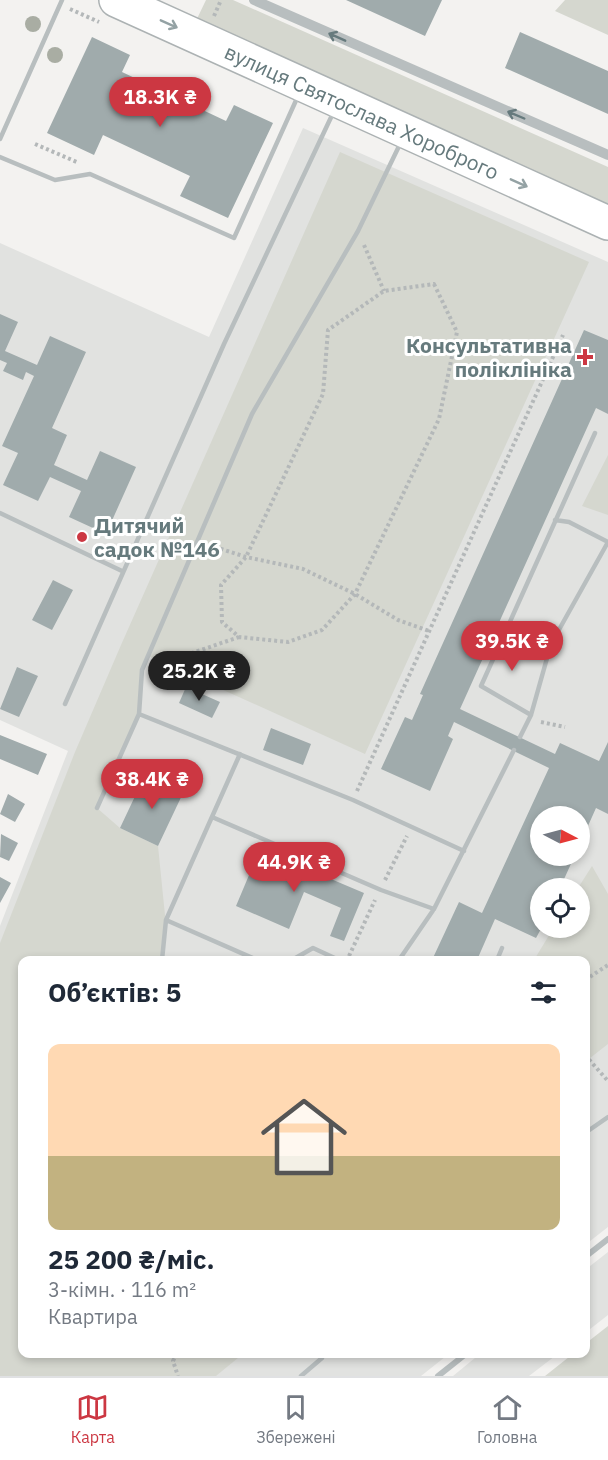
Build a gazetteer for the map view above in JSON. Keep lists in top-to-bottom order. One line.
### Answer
{"streets":{"main road":["вулиця Святослава Хороброго"]},"one_way":["вулиця Святослава Хороброго"],"places":{"health":["Консультативна поліклініка"],"other":["Дитячий садок №146"]},"north":"right","page":{"price":["18.3K ₴","39.5K ₴","25.2K ₴","38.4K ₴","44.9K ₴"],"heading":"Об’єктів: 5","list":[{"name":"25 200 ₴/міс.","note":"3-кімн. · 116 m² · Квартира"}],"tabs":["Карта","Збережені","Головна"]}}
